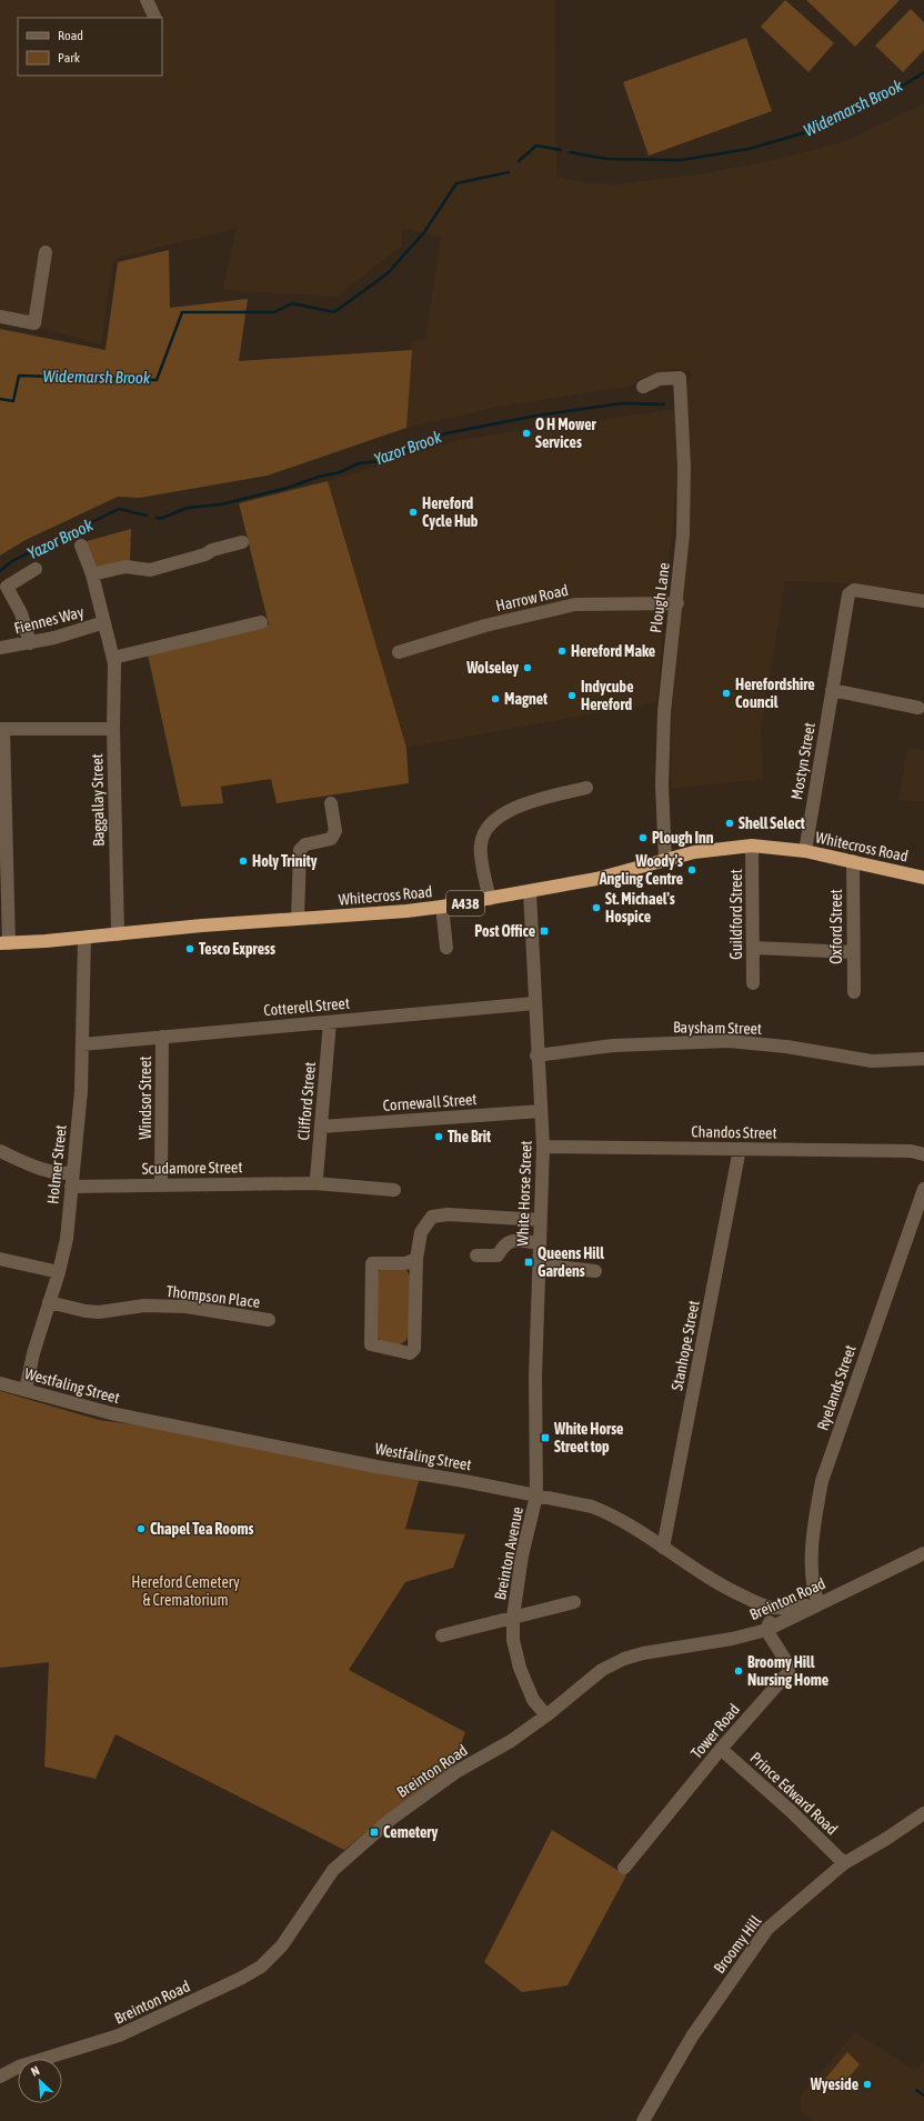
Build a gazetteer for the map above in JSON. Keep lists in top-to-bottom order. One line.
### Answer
{"streets":{"highway":["Whitecross Road","A438"],"street":["Harrow Road","Plough Lane","Fiennes Way","Mostyn Street","Baggallay Street","Guildford Street","Oxford Street","Cotterell Street","Baysham Street","Windsor Street","Clifford Street","Cornewall Street","Chandos Street","Holmer Street","Scudamore Street","White Horse Street","Thompson Place","Stanhope Street","Westfaling Street","Ryelands Street","Breinton Avenue","Breinton Road","Tower Road","Prince Edward Road","Broomy Hill"]},"crossings":[["Harrow Road","Plough Lane"],["Plough Lane","Whitecross Road"],["Fiennes Way","Baggallay Street"],["Mostyn Street","Whitecross Road"],["Baggallay Street","Whitecross Road"],["Whitecross Road","Guildford Street"],["Whitecross Road","Oxford Street"],["Whitecross Road","Holmer Street"],["Whitecross Road","White Horse Street"],["Cotterell Street","Windsor Street"],["Cotterell Street","Clifford Street"],["Cotterell Street","Holmer Street"],["Cotterell Street","White Horse Street"],["Baysham Street","White Horse Street"],["Windsor Street","Scudamore Street"],["Clifford Street","Cornewall Street"],["Clifford Street","Scudamore Street"],["Cornewall Street","White Horse Street"],["Chandos Street","White Horse Street"],["Chandos Street","Stanhope Street"],["Holmer Street","Scudamore Street"],["Holmer Street","Thompson Place"],["Holmer Street","Westfaling Street"],["White Horse Street","Westfaling Street"],["White Horse Street","Breinton Avenue"],["Stanhope Street","Westfaling Street"],["Westfaling Street","Ryelands Street"],["Westfaling Street","Breinton Avenue"],["Westfaling Street","Breinton Road"],["Ryelands Street","Breinton Road"],["Breinton Avenue","Breinton Road"],["Breinton Road","Tower Road"],["Tower Road","Prince Edward Road"],["Prince Edward Road","Broomy Hill"]],"water":["Widemarsh Brook","Yazor Brook"],"parks":["Hereford Cemetery & Crematorium"],"places":{"other":["O H Mower Services","Hereford Cycle Hub","Hereford Make","Wolseley","Herefordshire Council","Indycube Hereford","Magnet","Shell Select","Plough Inn","Holy Trinity","Woody's Angling Centre","St. Michael's Hospice","Tesco Express","The Brit","Chapel Tea Rooms","Broomy Hill Nursing Home","Wyeside"],"transit":["Post Office","Queens Hill Gardens","White Horse Street top","Cemetery"]},"legend":["Road","Park"],"north":"top left"}
